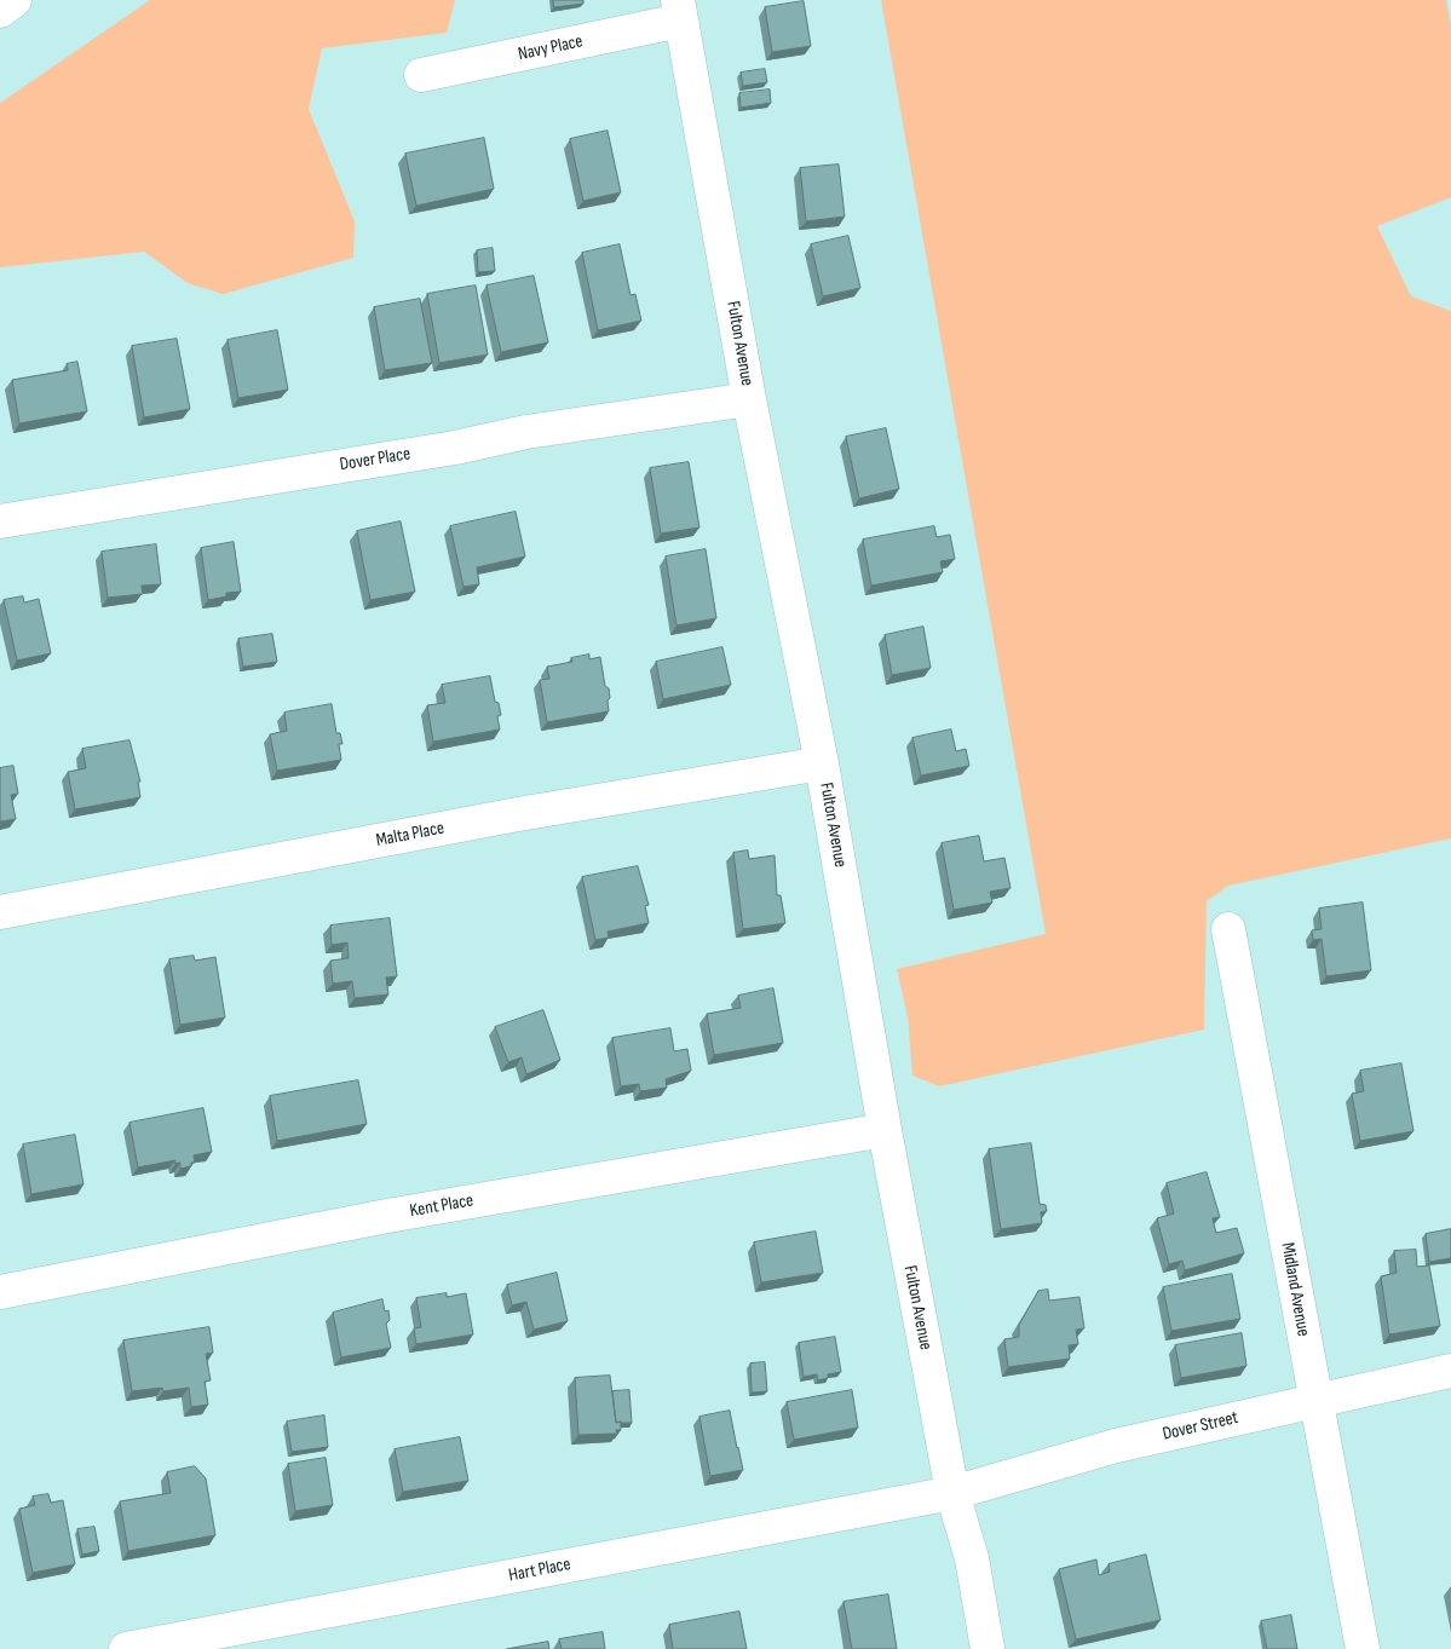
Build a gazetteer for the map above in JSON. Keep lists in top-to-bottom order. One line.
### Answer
{"streets":{"main road":["Navy Place","Fulton Avenue","Dover Place","Malta Place","Kent Place","Midland Avenue","Dover Street","Hart Place"]},"crossings":[["Navy Place","Fulton Avenue"],["Fulton Avenue","Dover Place"],["Fulton Avenue","Malta Place"],["Fulton Avenue","Kent Place"],["Fulton Avenue","Dover Street"],["Fulton Avenue","Hart Place"],["Midland Avenue","Dover Street"],["Dover Street","Hart Place"]]}
